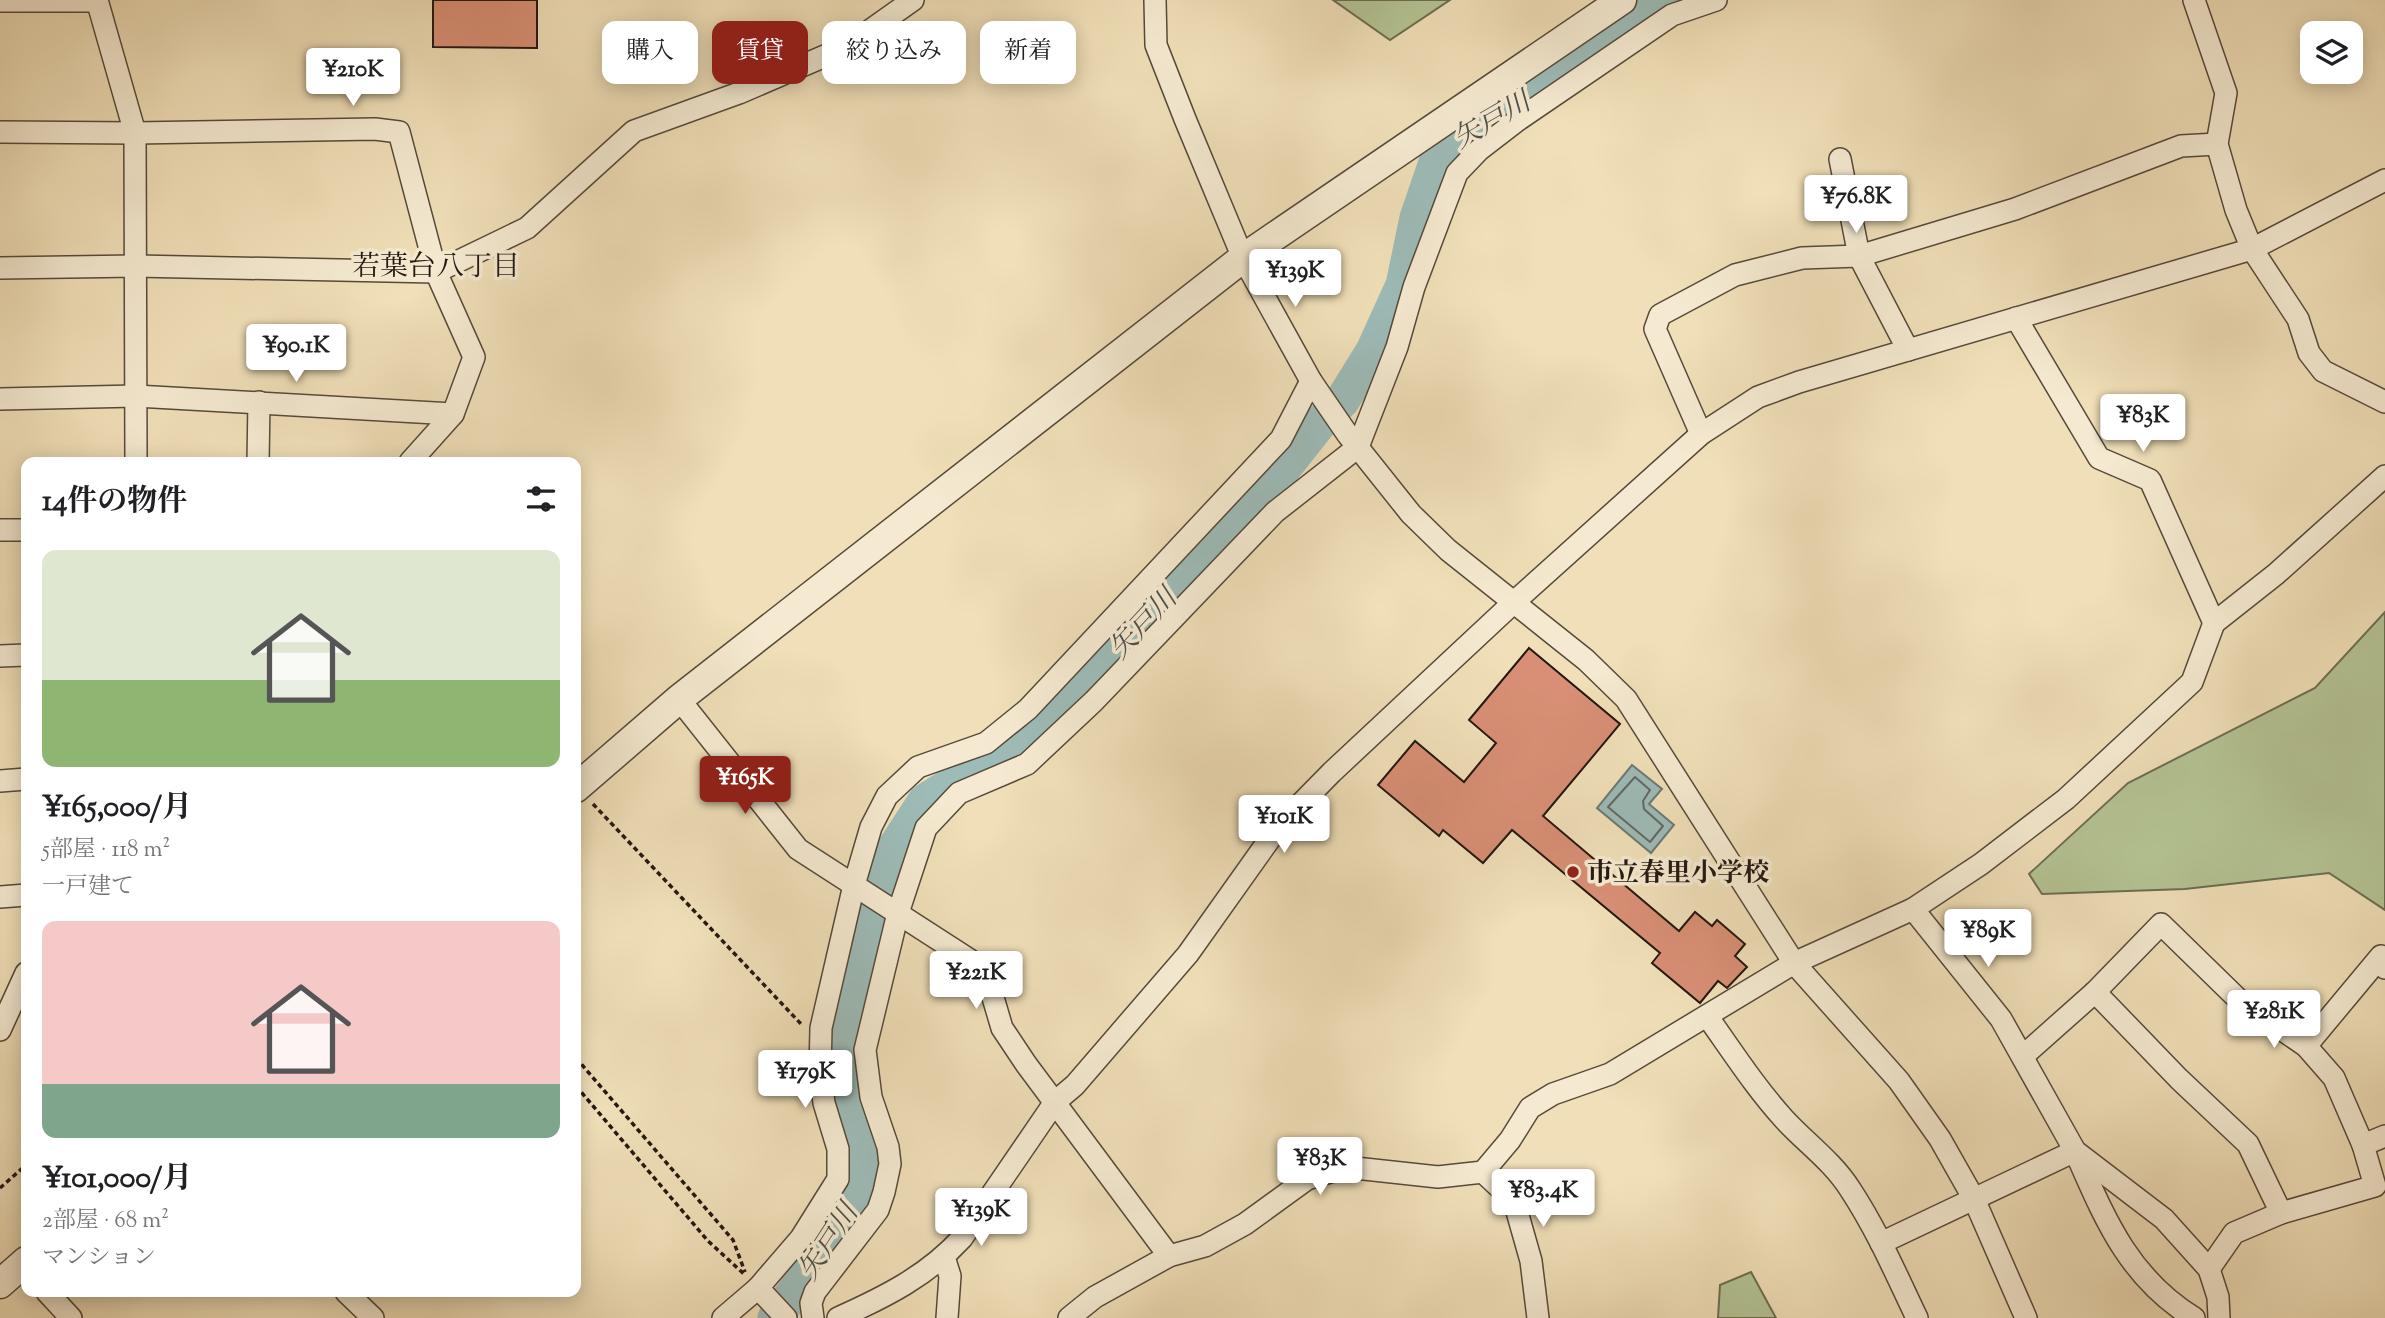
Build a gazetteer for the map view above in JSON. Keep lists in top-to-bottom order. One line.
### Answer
{"districts":["若葉台八丁目"],"water":["矢戸川"],"places":["市立春里小学校"],"page":{"chip":["購入","賃貸","絞り込み","新着"],"price":["¥210K","¥76.8K","¥139K","¥90.1K","¥83K","¥165K","¥101K","¥89K","¥221K","¥281K","¥179K","¥83K","¥83.4K","¥139K"],"heading":"14件の物件","list":[{"name":"¥165,000/月","note":"5部屋 · 118 m² · 一戸建て"},{"name":"¥101,000/月","note":"2部屋 · 68 m² · マンション"}]}}
